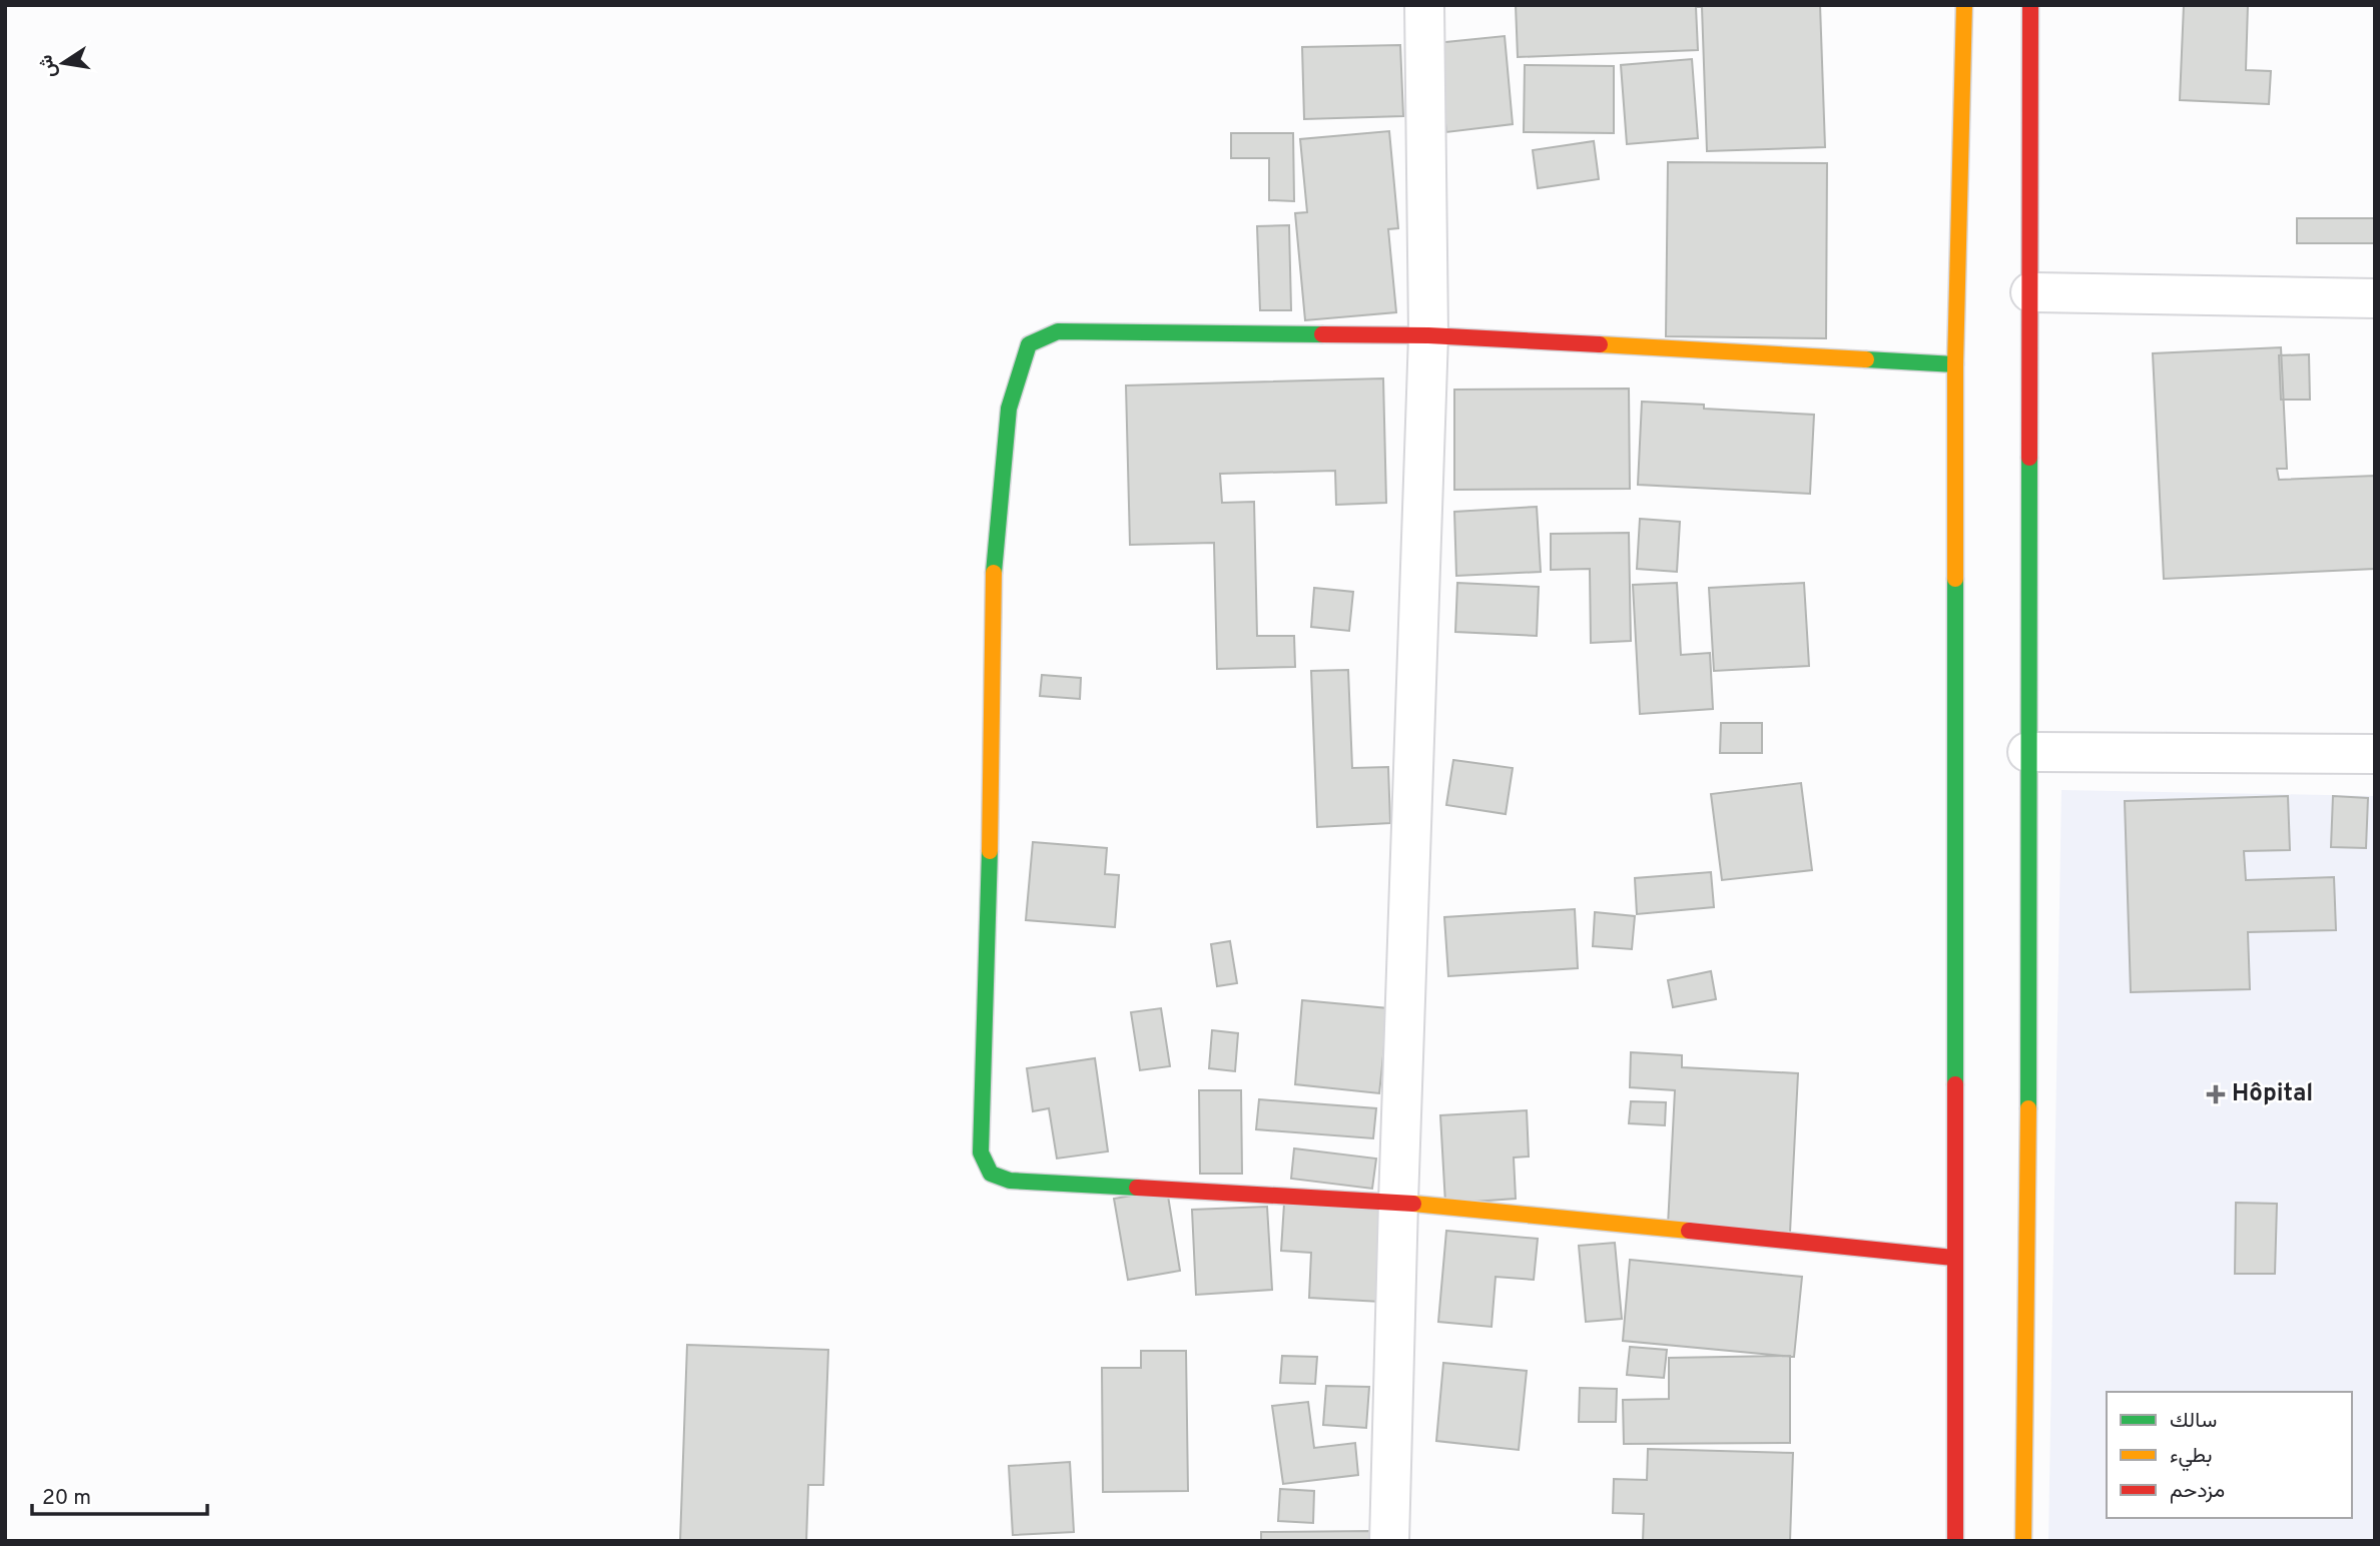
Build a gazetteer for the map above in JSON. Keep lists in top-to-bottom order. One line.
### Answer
{"places":{"health":["Hôpital"]},"legend":["سالك","بطيء","مزدحم"],"scale_bar":"20 m","north":"left"}
